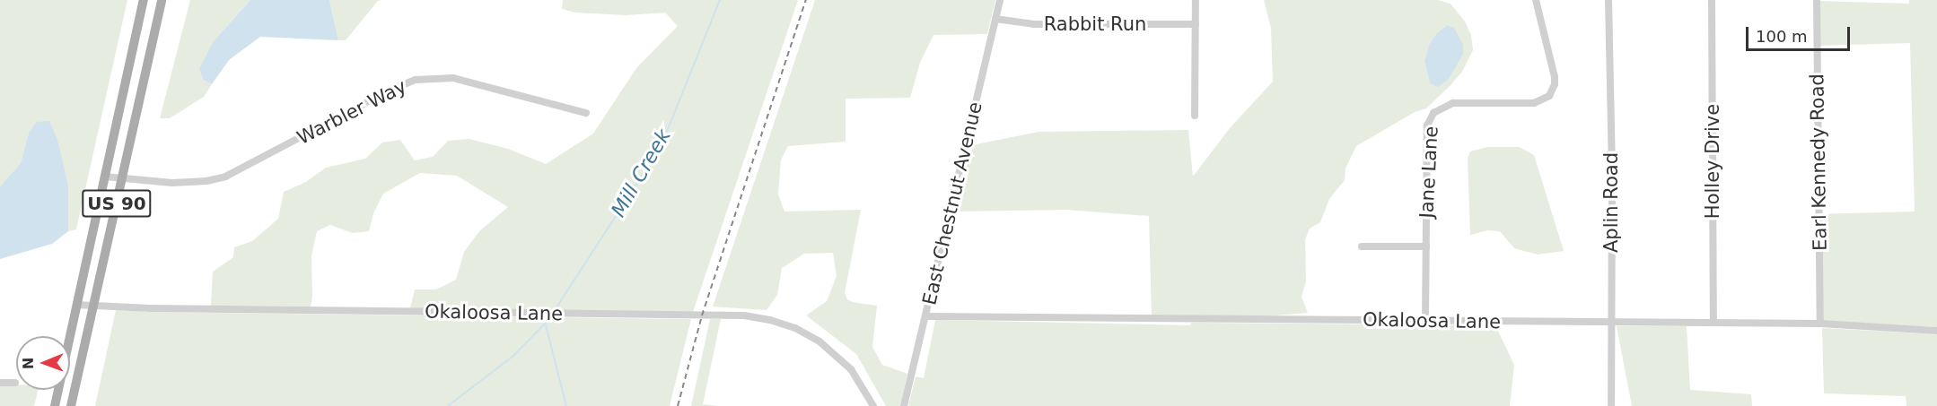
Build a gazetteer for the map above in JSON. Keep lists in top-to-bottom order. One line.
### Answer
{"streets":{"main road":["US 90"],"street":["Rabbit Run","Warbler Way","Holley Drive","Earl Kennedy Road","Jane Lane","Aplin Road","East Chestnut Avenue","Okaloosa Lane"]},"crossings":[["Rabbit Run","East Chestnut Avenue"],["Warbler Way","US 90"],["Holley Drive","Okaloosa Lane"],["Earl Kennedy Road","Okaloosa Lane"],["Jane Lane","Okaloosa Lane"],["Aplin Road","Okaloosa Lane"],["US 90","Okaloosa Lane"],["East Chestnut Avenue","Okaloosa Lane"]],"water":["Mill Creek"],"scale_bar":"100 m","north":"left"}
